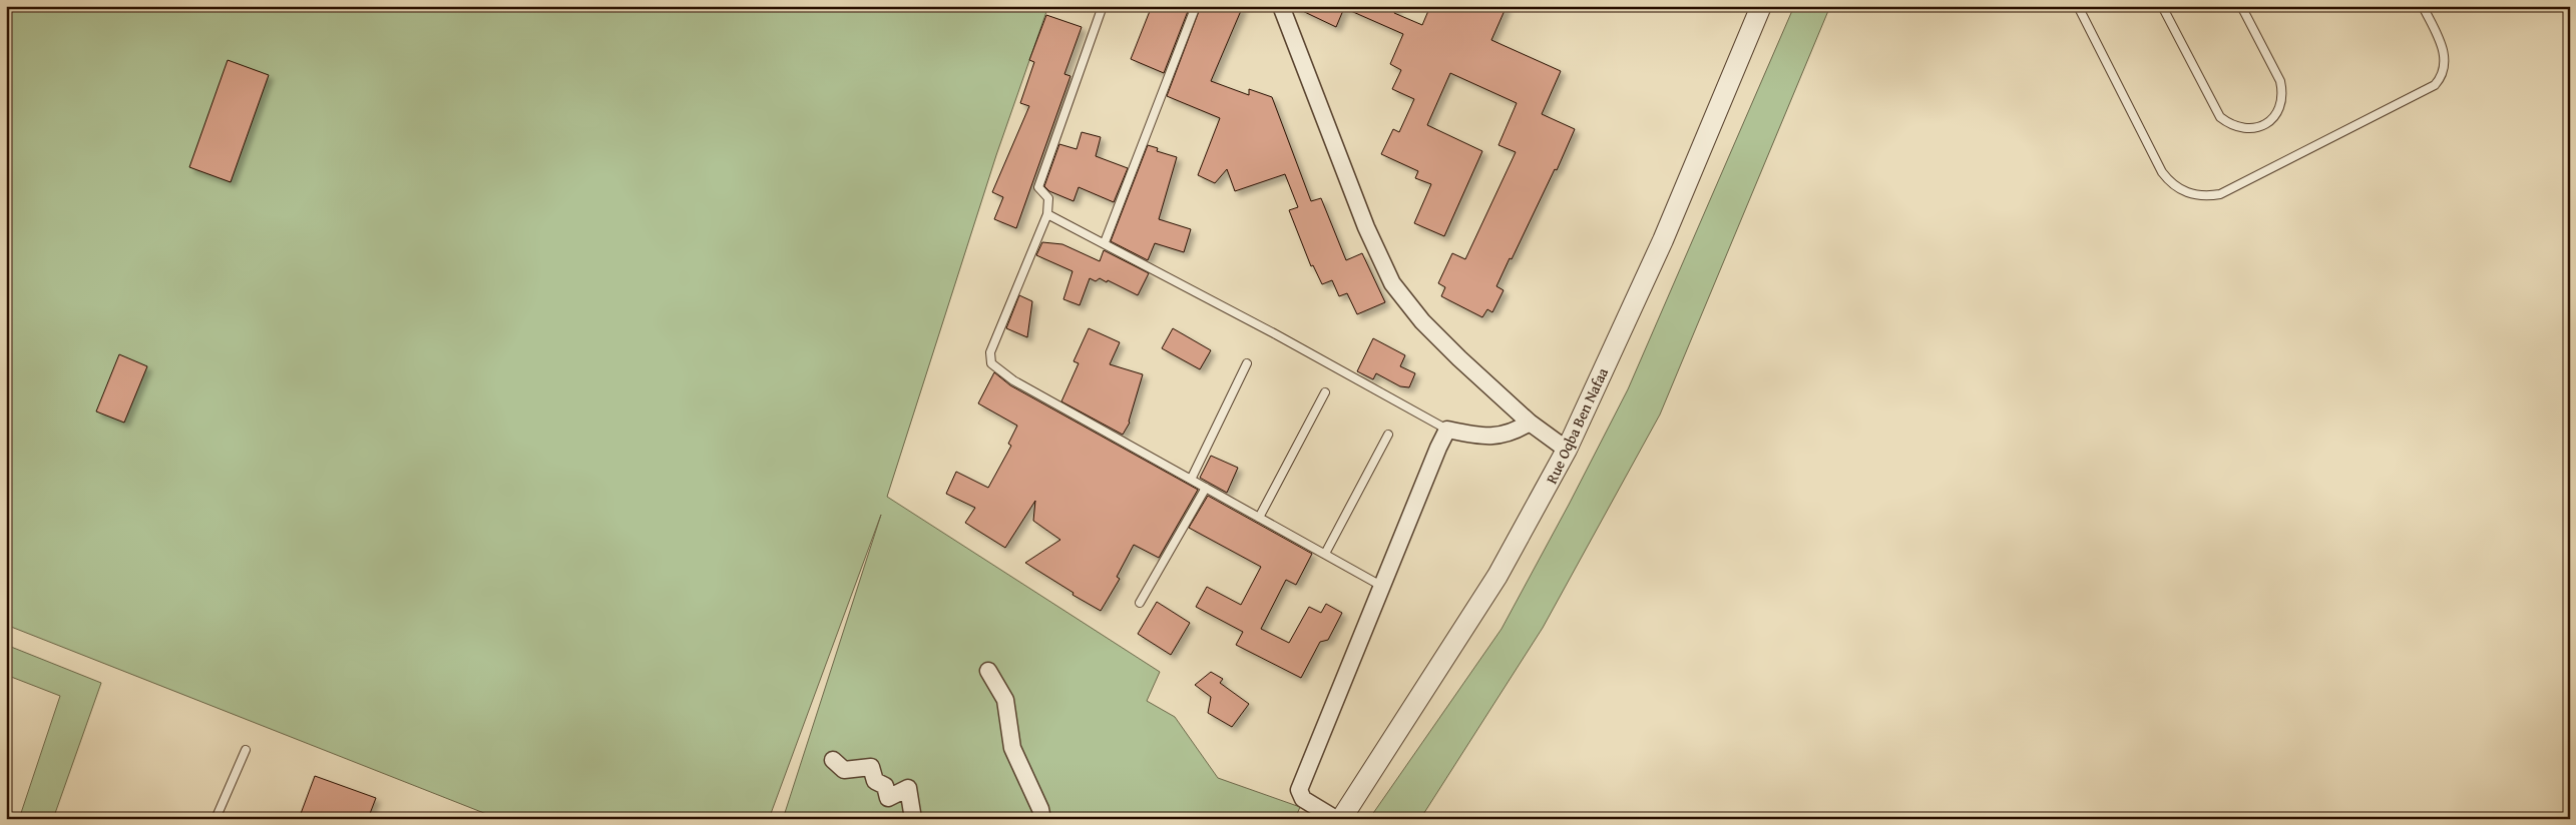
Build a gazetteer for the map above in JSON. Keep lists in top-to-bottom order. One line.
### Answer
{"streets":{"street":["Rue Oqba Ben Nafaa"]}}
